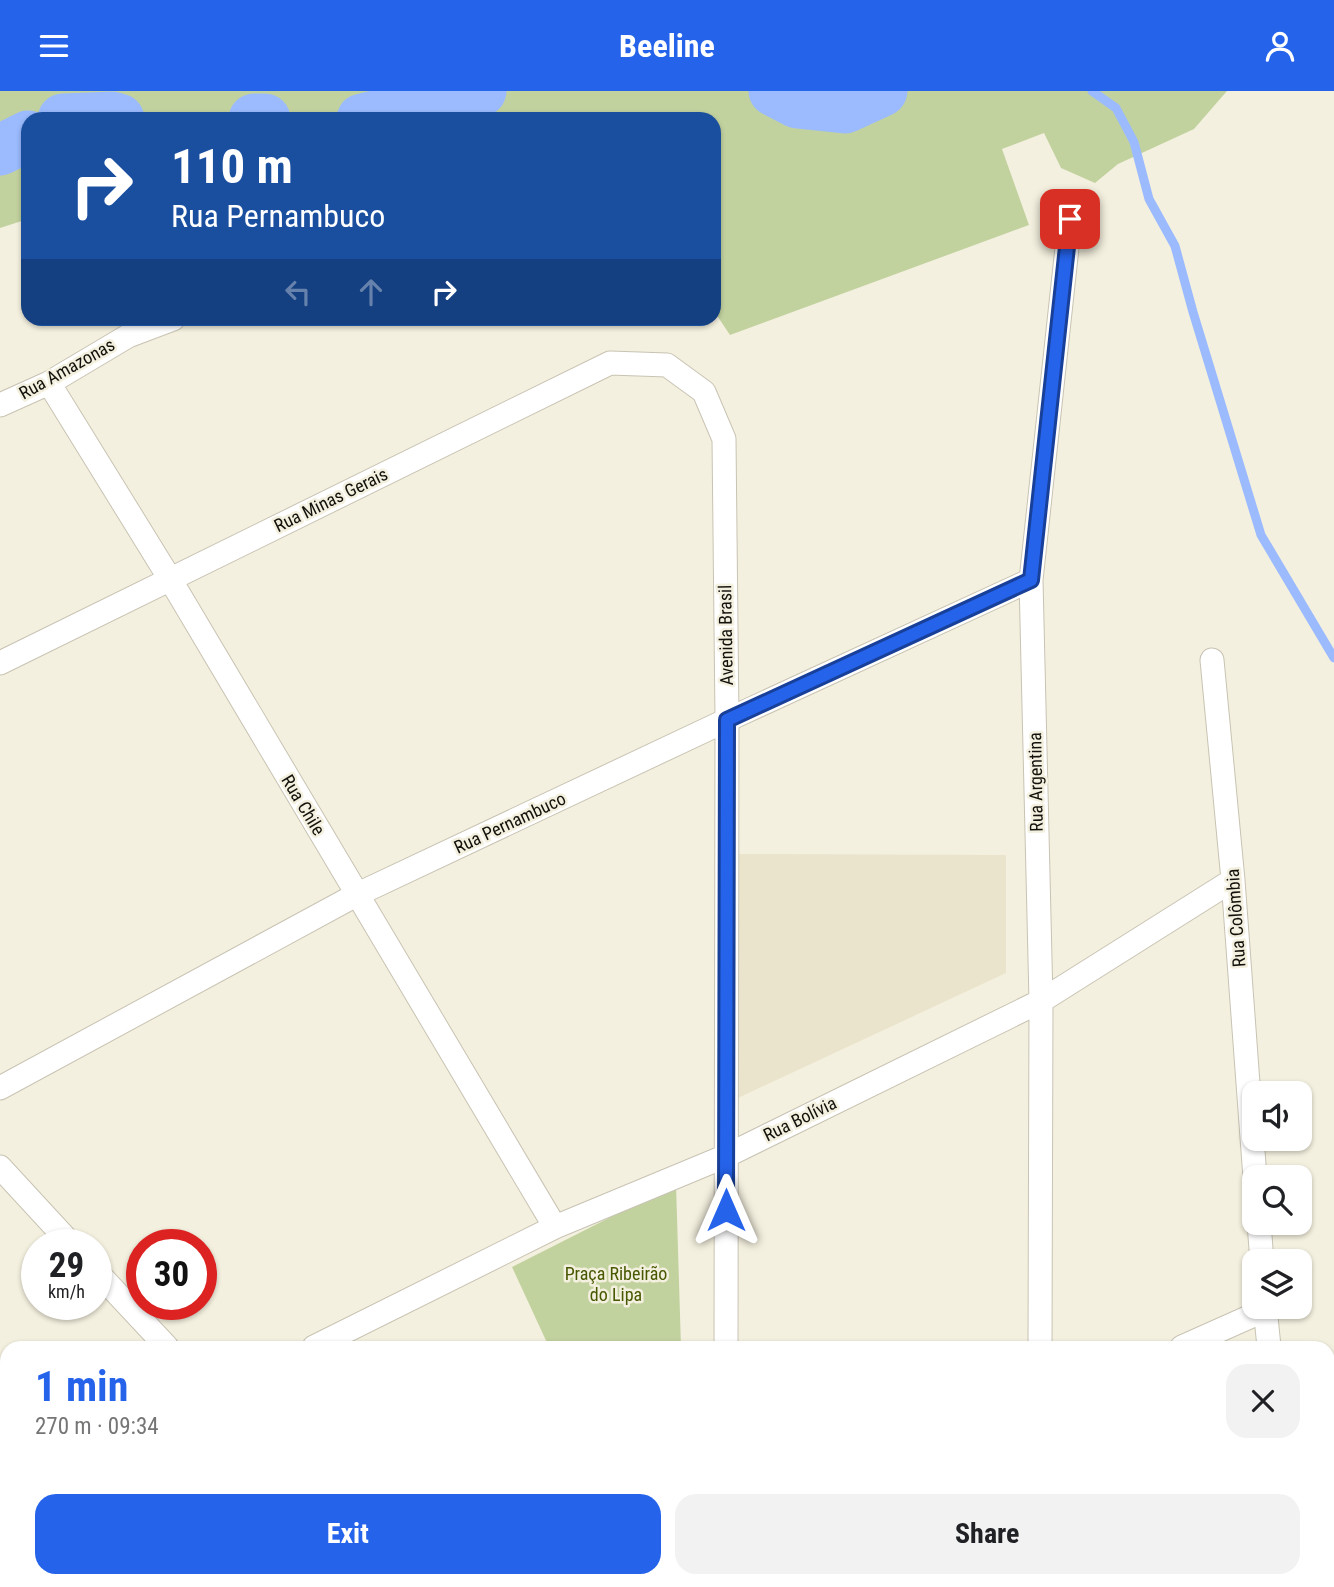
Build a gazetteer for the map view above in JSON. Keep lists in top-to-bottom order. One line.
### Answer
{"streets":{"street":["Rua Amazonas","Rua Minas Gerais","Avenida Brasil","Rua Argentina","Rua Chile","Rua Pernambuco","Rua Colômbia","Rua Bolívia"]},"crossings":[["Rua Amazonas","Rua Chile"],["Rua Minas Gerais","Avenida Brasil"],["Rua Minas Gerais","Rua Chile"],["Avenida Brasil","Rua Pernambuco"],["Avenida Brasil","Rua Bolívia"],["Rua Argentina","Rua Pernambuco"],["Rua Argentina","Rua Bolívia"],["Rua Chile","Rua Pernambuco"],["Rua Chile","Rua Bolívia"],["Rua Colômbia","Rua Bolívia"]],"parks":["Praça Ribeirão do Lipa"],"page":{"header":"Beeline","turn":["110 m","Rua Pernambuco"],"speed":"29 km/h","limit":"30","heading":["1 min","270 m · 09:34"],"buttons":["Exit","Share"]}}
